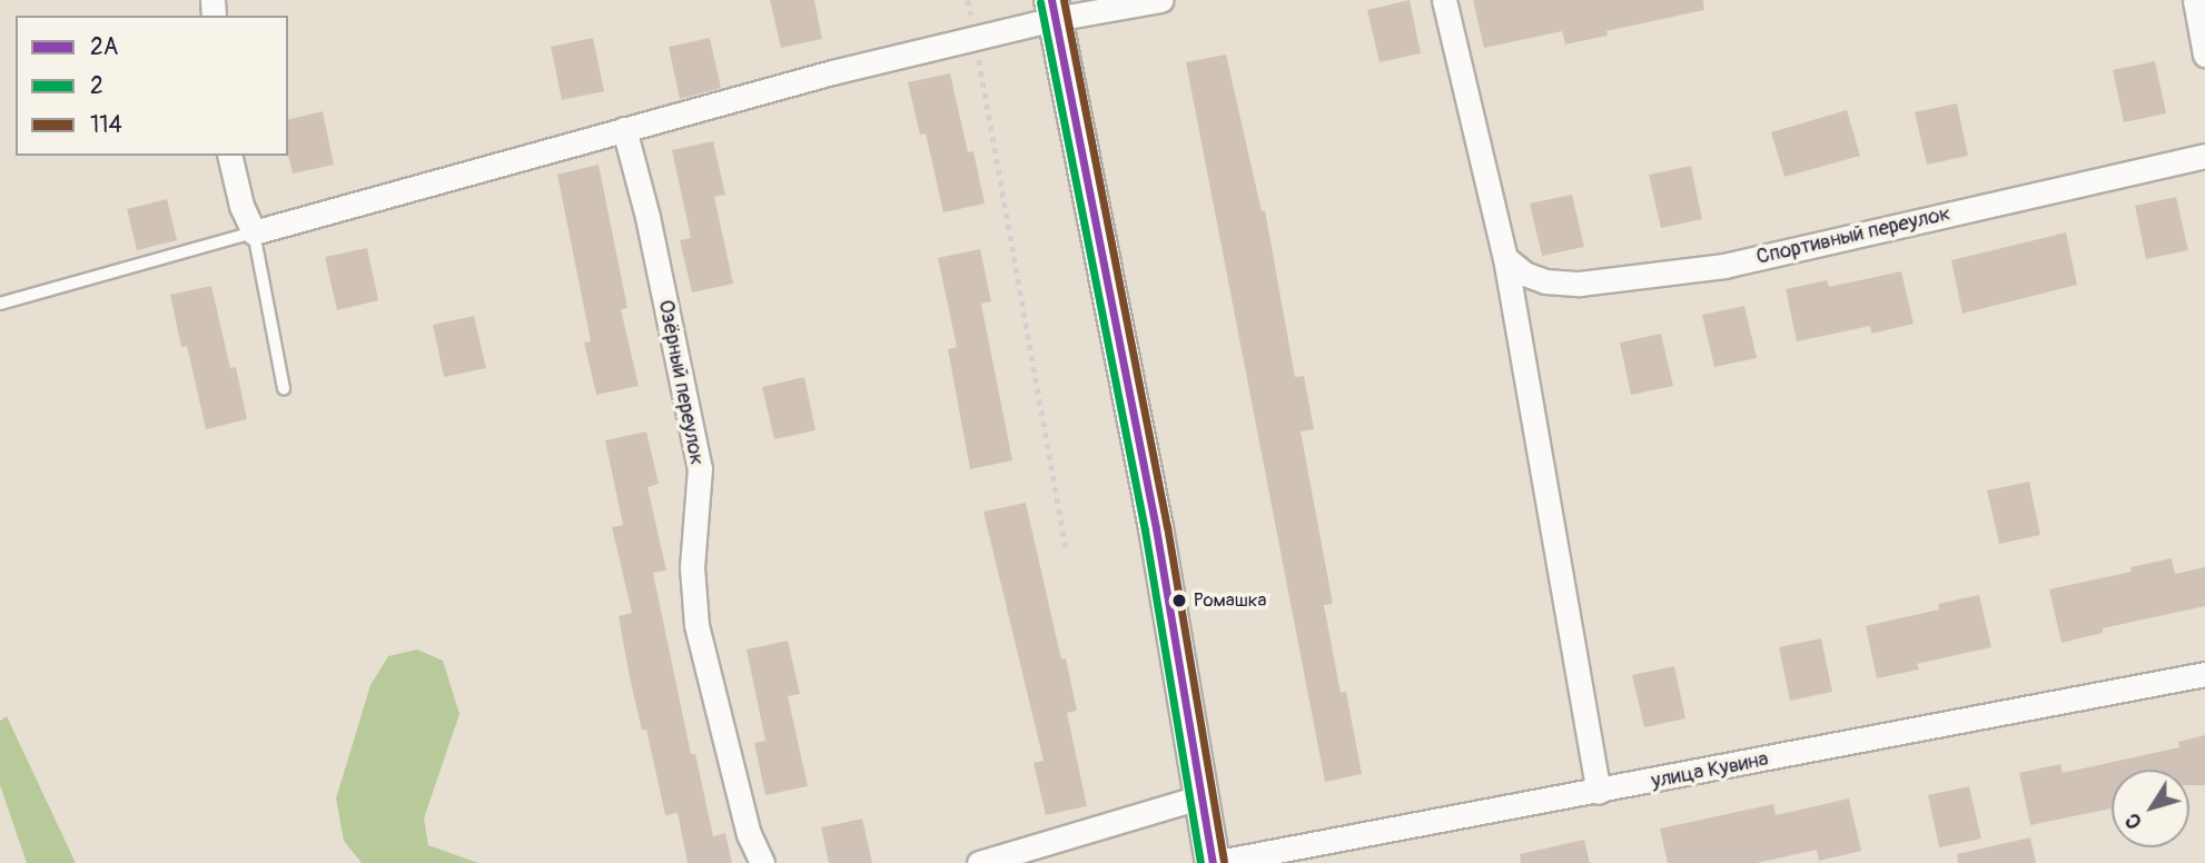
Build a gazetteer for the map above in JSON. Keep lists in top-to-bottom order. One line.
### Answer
{"streets":{"street":["Спортивный переулок","Озёрный переулок","улица Кувина"]},"places":["Ромашка"],"lines":["transit line 2А","transit line 114","transit line 2"],"legend":["2А","2","114"],"north":"bottom left"}
